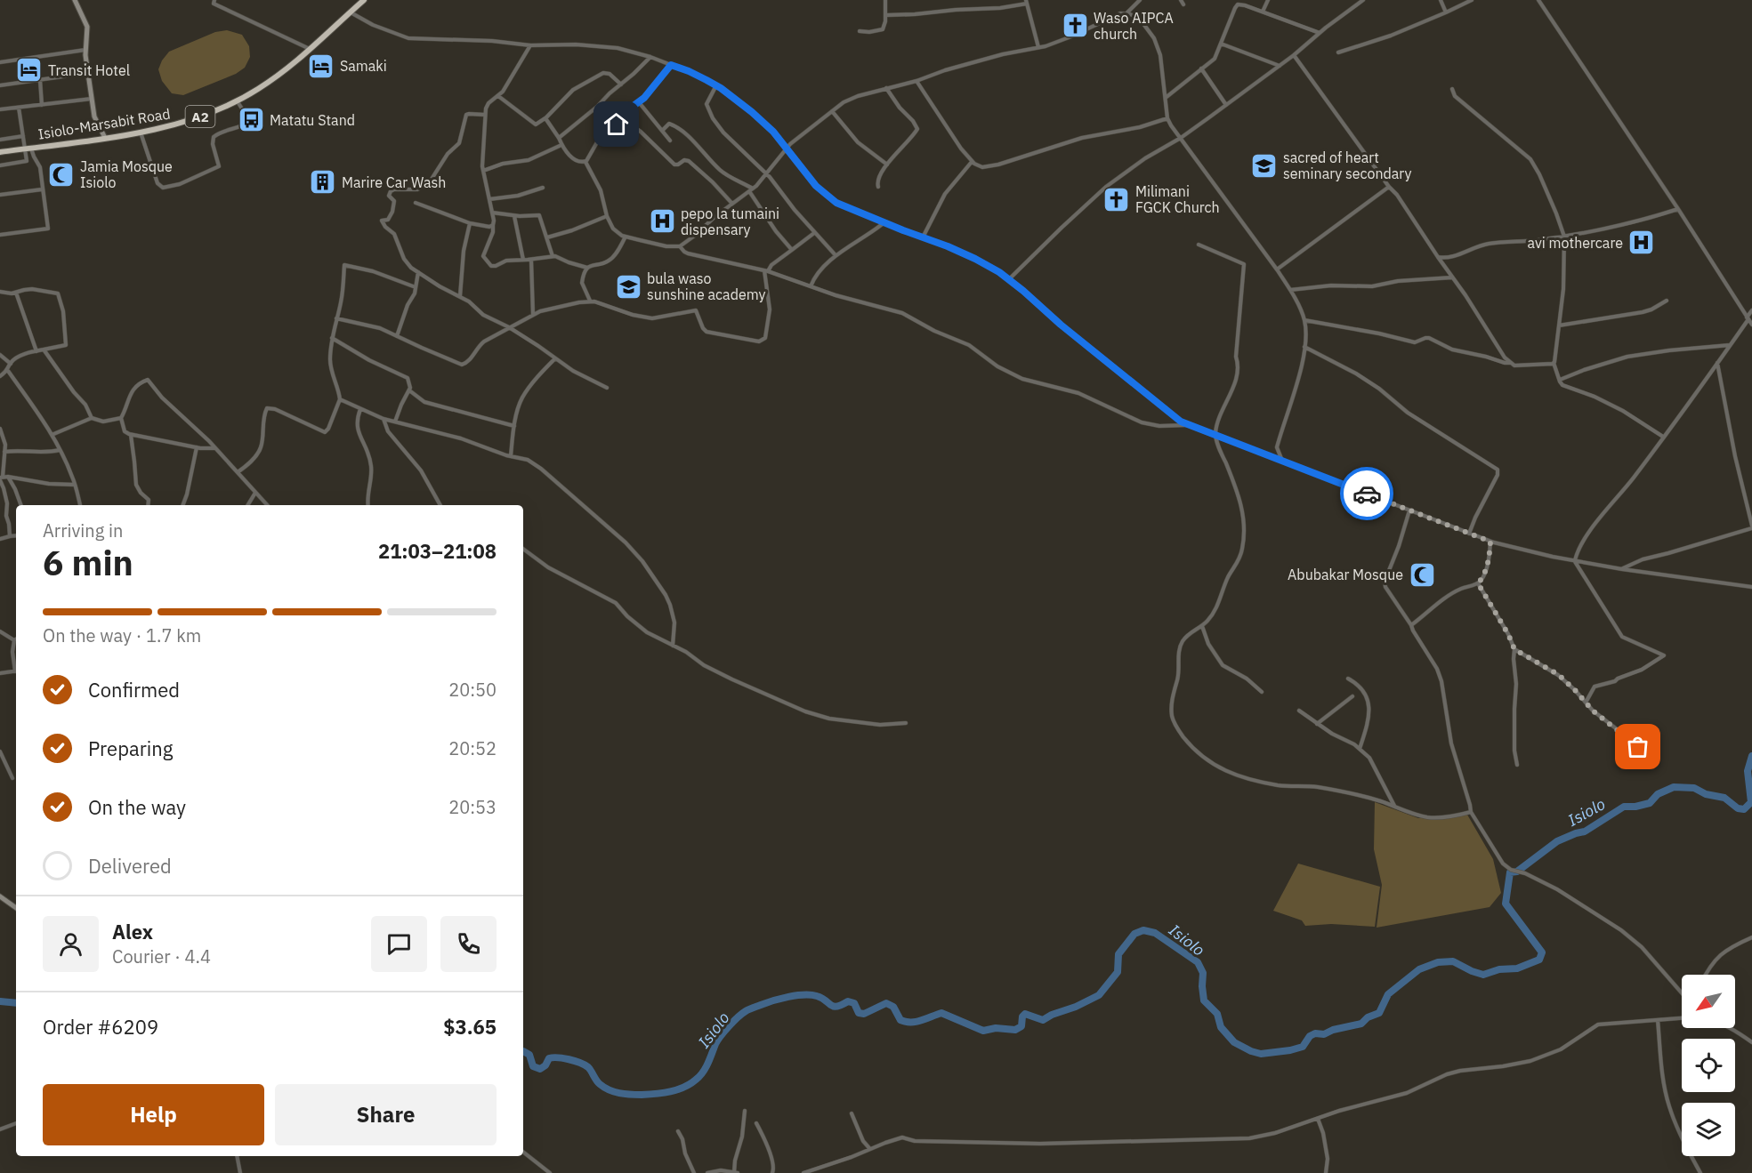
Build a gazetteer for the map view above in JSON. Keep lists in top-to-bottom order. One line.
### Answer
{"streets":{"highway":["A2","Isiolo-Marsabit Road"]},"water":["Isiolo"],"places":{"church":["Waso AIPCA church","Milimani FGCK Church"],"hotel":["Samaki","Transit Hotel"],"bus stop":["Matatu Stand"],"school or university":["sacred of heart seminary secondary","bula waso sunshine academy"],"mosque":["Jamia Mosque Isiolo","Abubakar Mosque"],"building":["Marire Car Wash"],"hospital":["pepo la tumaini dispensary","avi mothercare"]},"north":"bottom left","page":{"heading":["6 min","Arriving in","21:03–21:08"],"panel":["Alex","Courier · 4.4","Order #6209","$3.65"],"bar":"On the way · 1.7 km","list":[["Confirmed","20:50"],["Preparing","20:52"],["On the way","20:53"],"Delivered"],"buttons":["Help","Share"]}}
